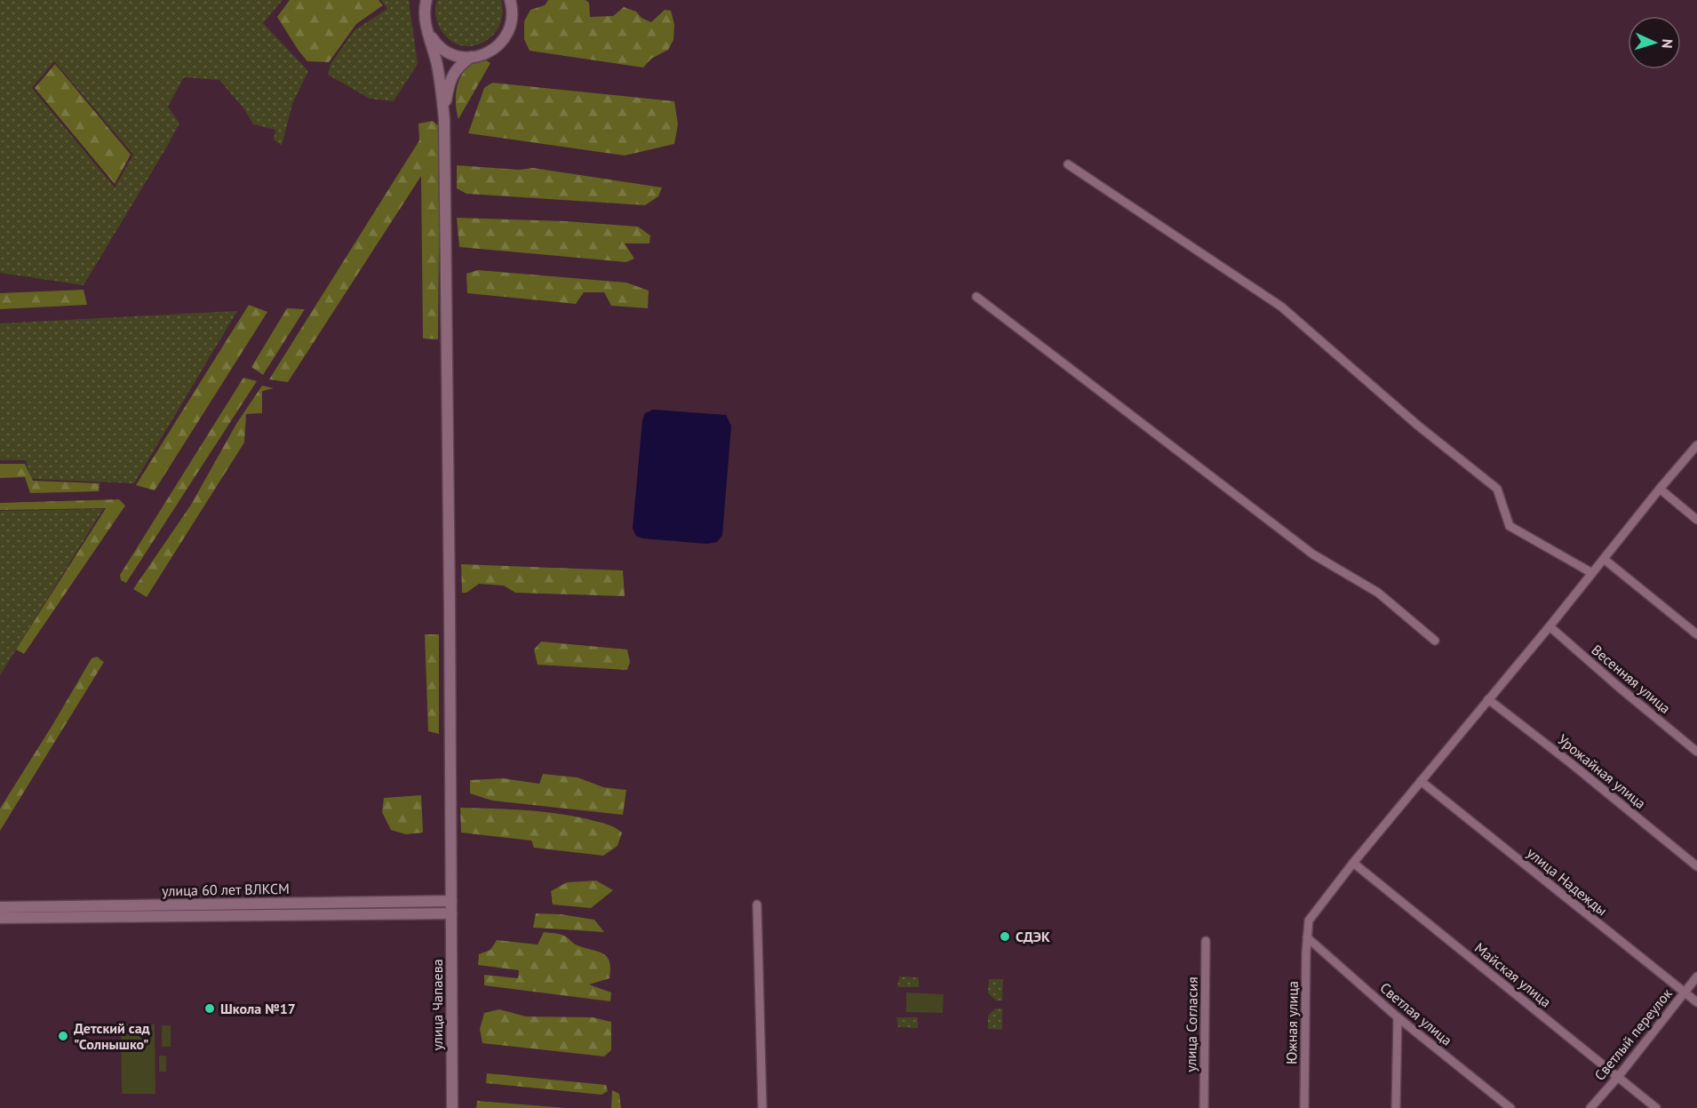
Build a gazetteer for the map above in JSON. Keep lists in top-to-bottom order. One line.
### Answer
{"streets":{"main road":["улица 60 лет ВЛКСМ","улица Чапаева"],"street":["Весенняя улица","Урожайная улица","улица Надежды","Майская улица","Светлая улица","Южная улица","улица Согласия","Светлый переулок"]},"crossings":[["Весенняя улица","Южная улица"],["Урожайная улица","Южная улица"],["улица Надежды","Южная улица"],["улица Надежды","Светлый переулок"],["улица 60 лет ВЛКСМ","улица Чапаева"],["Майская улица","Южная улица"],["Майская улица","Светлый переулок"],["Светлая улица","Южная улица"]],"places":["СДЭК","Школа №17","Детский сад \"Солнышко\""],"north":"right"}
